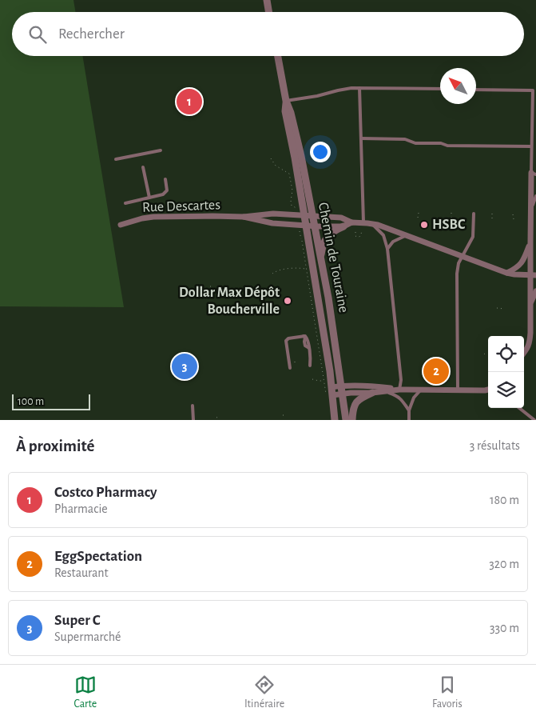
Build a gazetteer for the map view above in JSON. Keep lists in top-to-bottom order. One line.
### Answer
{"streets":{"street":["Rue Descartes","Chemin de Touraine"]},"crossings":[["Rue Descartes","Chemin de Touraine"]],"places":["HSBC","Dollar Max Dépôt Boucherville"],"scale_bar":"100 m","north":"top left","page":{"search":"Rechercher","pins":["1","3","2"],"scale":"100 m","heading":["À proximité","3 résultats"],"list":[{"mark":"1","name":"Costco Pharmacy","note":"Pharmacie","value":"180 m"},{"mark":"2","name":"EggSpectation","note":"Restaurant","value":"320 m"},{"mark":"3","name":"Super C","note":"Supermarché","value":"330 m"}],"nav":["Carte","Itinéraire","Favoris"]}}
